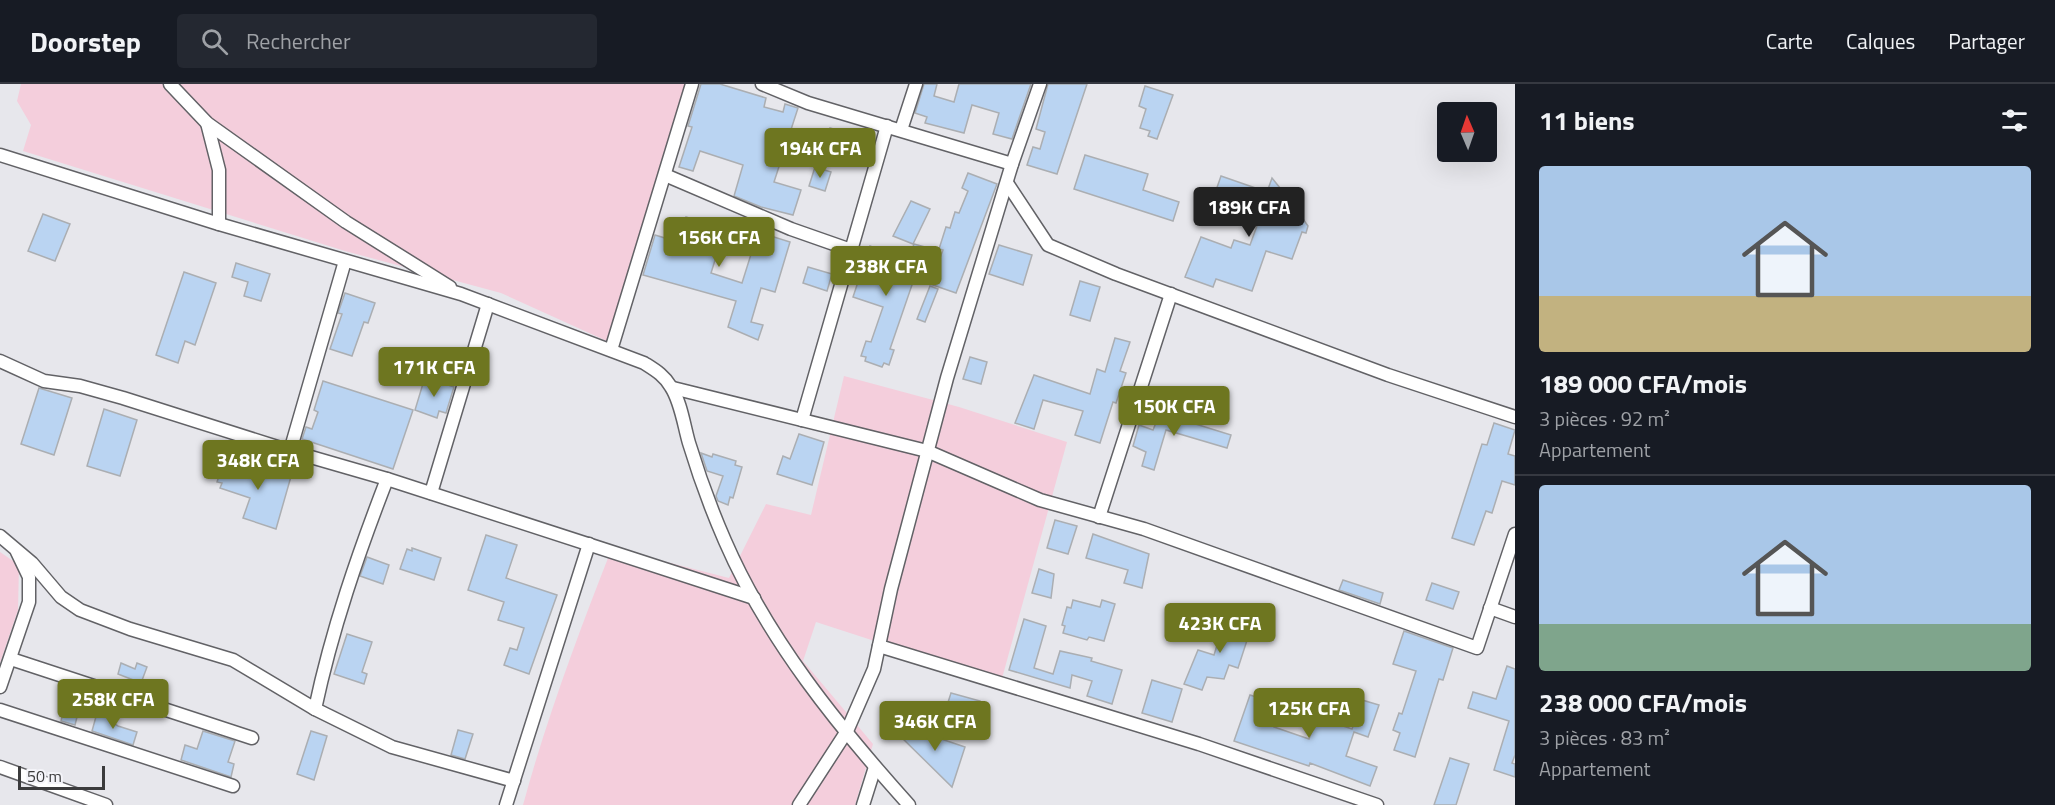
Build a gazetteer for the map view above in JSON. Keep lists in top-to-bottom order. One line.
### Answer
{"scale_bar":"50 m","north":"top","page":{"header":"Doorstep","search":"Rechercher","nav":["Carte","Calques","Partager"],"heading":"11 biens","price":["194K CFA","189K CFA","156K CFA","238K CFA","171K CFA","150K CFA","348K CFA","423K CFA","258K CFA","125K CFA","346K CFA"],"list":[{"name":"189 000 CFA/mois","note":"3 pièces · 92 m² · Appartement"},{"name":"238 000 CFA/mois","note":"3 pièces · 83 m² · Appartement"}],"scale":"50 m"}}
